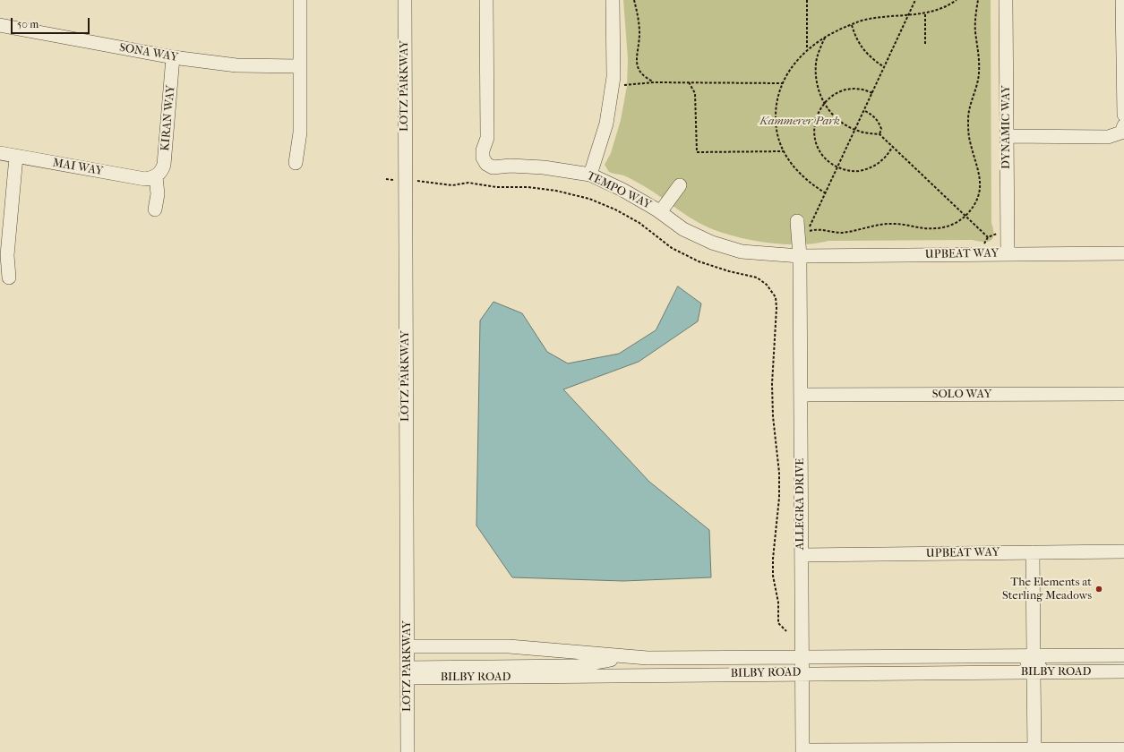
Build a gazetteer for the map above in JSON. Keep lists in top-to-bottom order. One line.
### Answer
{"streets":{"street":["SONA WAY","LOTZ PARKWAY","KIRAN WAY","DYNAMIC WAY","MAI WAY","TEMPO WAY","UPBEAT WAY","SOLO WAY","ALLEGRA DRIVE","BILBY ROAD"]},"crossings":[["SONA WAY","KIRAN WAY"],["LOTZ PARKWAY","BILBY ROAD"],["KIRAN WAY","MAI WAY"],["DYNAMIC WAY","UPBEAT WAY"],["TEMPO WAY","UPBEAT WAY"],["TEMPO WAY","ALLEGRA DRIVE"],["UPBEAT WAY","ALLEGRA DRIVE"],["SOLO WAY","ALLEGRA DRIVE"],["ALLEGRA DRIVE","BILBY ROAD"]],"parks":["Kammerer Park"],"places":["The Elements at Sterling Meadows"],"scale_bar":"50 m"}
